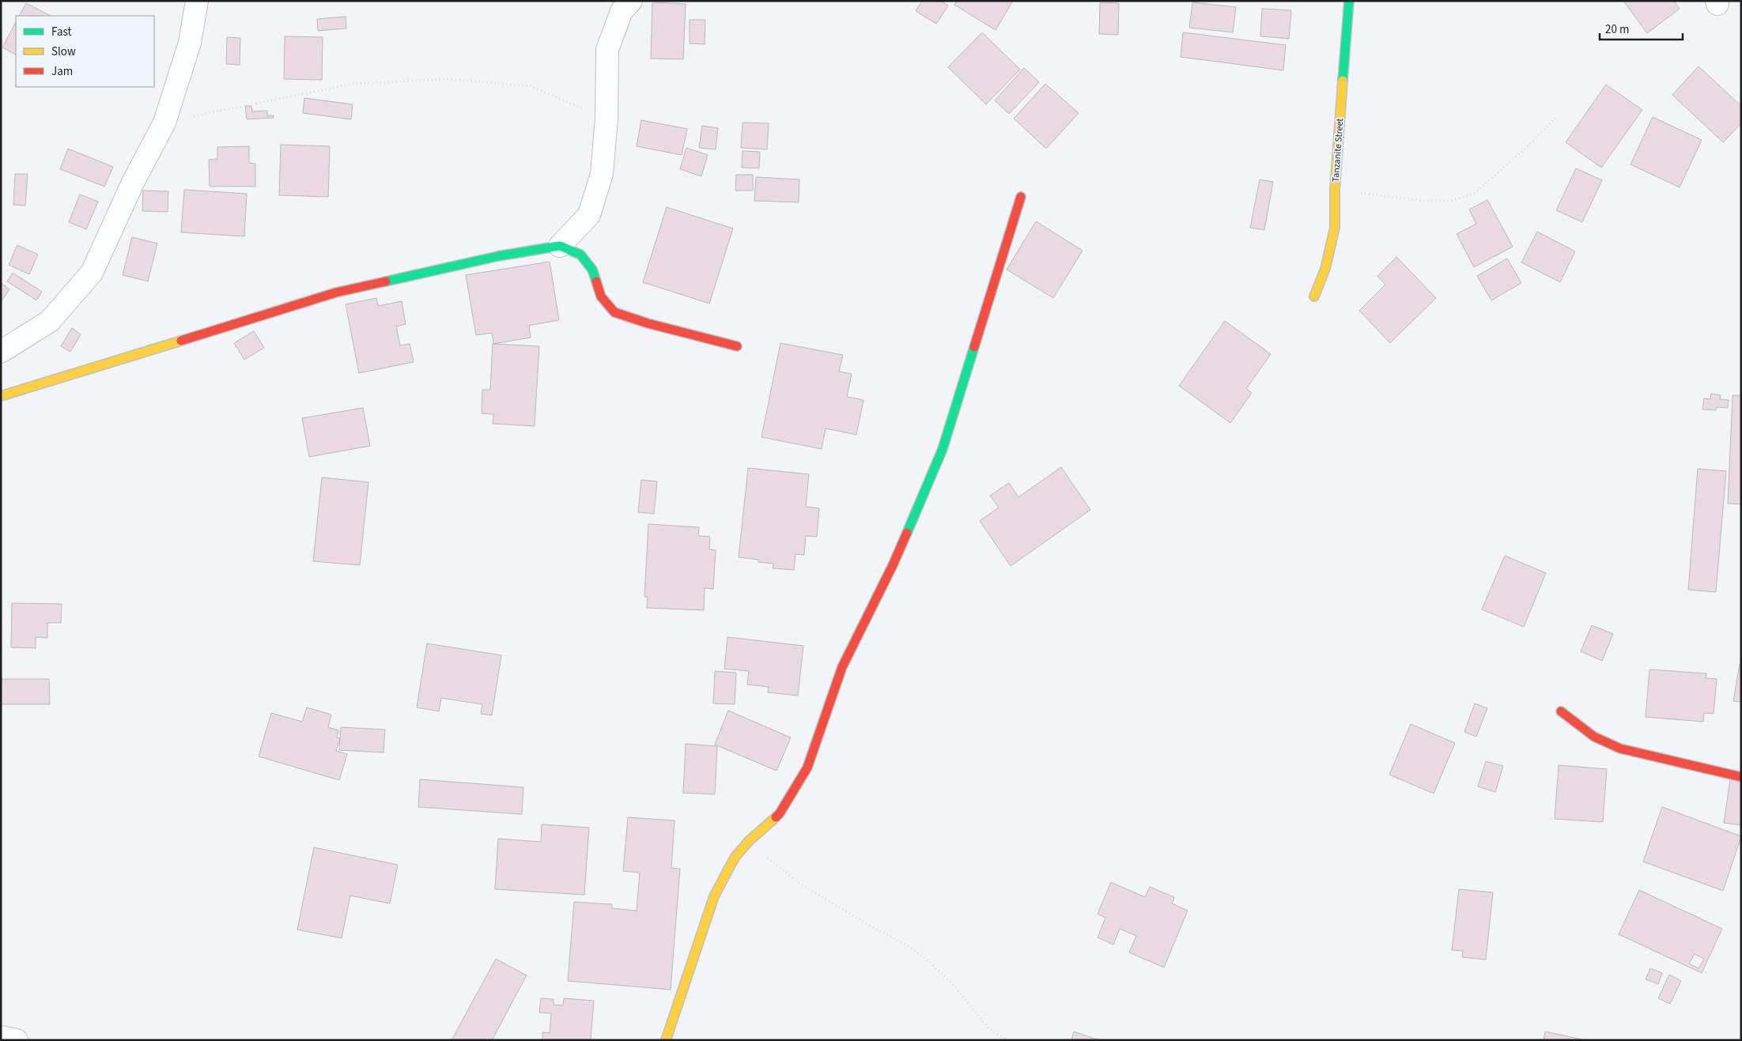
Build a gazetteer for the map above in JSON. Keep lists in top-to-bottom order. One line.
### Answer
{"streets":{"street":["Tanzanite Street"]},"legend":["Fast","Slow","Jam"],"scale_bar":"20 m"}
